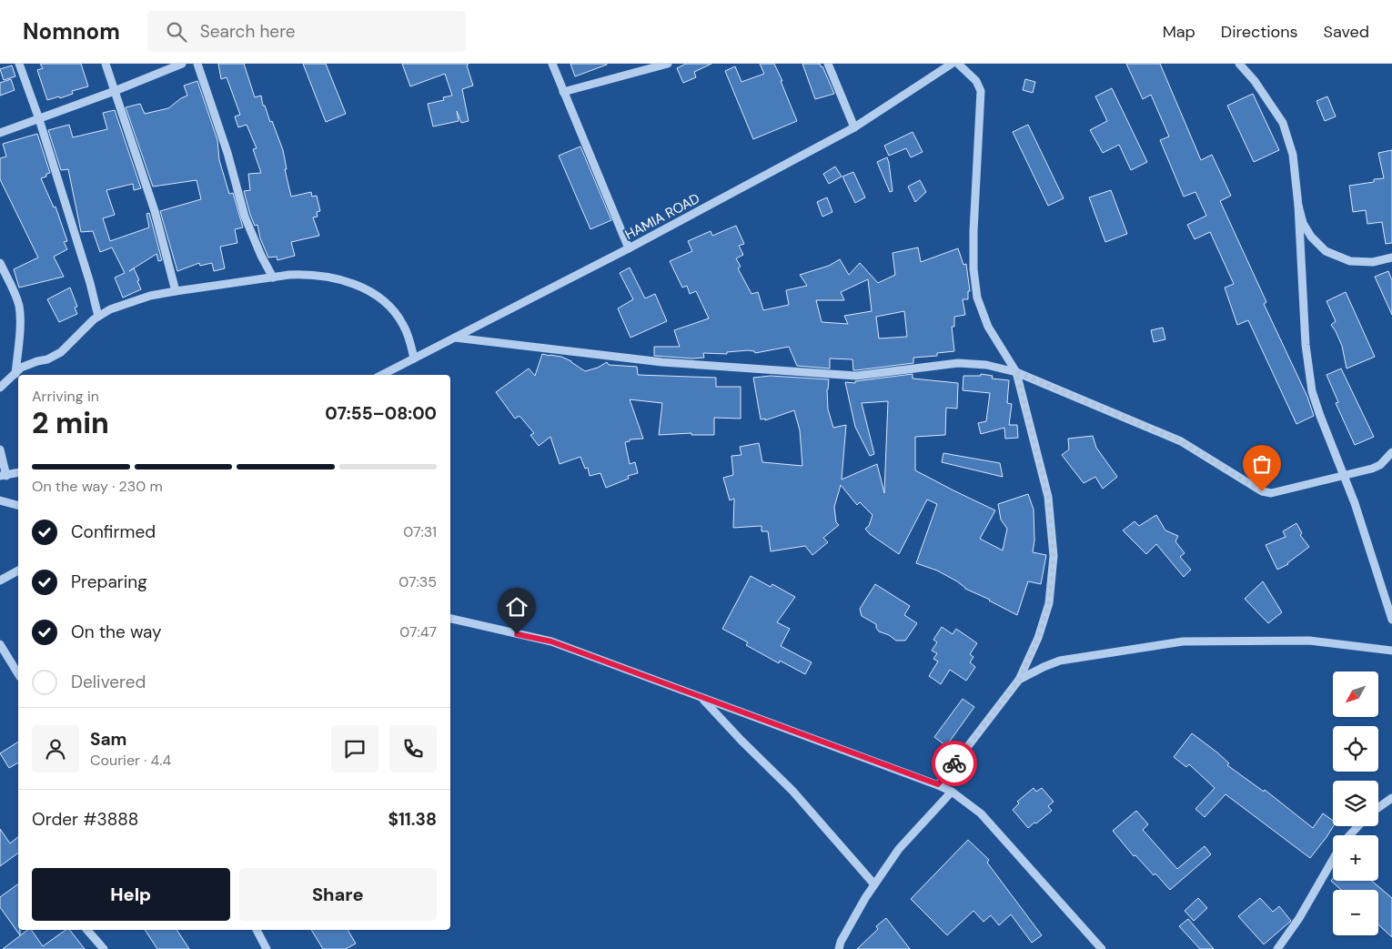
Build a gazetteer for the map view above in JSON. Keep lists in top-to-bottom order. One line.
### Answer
{"streets":{"street":["HAMIA ROAD"]},"north":"bottom left","page":{"header":"Nomnom","search":"Search here","nav":["Map","Directions","Saved"],"heading":["2 min","Arriving in","07:55–08:00"],"panel":["Sam","Courier · 4.4","Order #3888","$11.38"],"bar":"On the way · 230 m","list":[["Confirmed","07:31"],["Preparing","07:35"],["On the way","07:47"],"Delivered"],"map_buttons":["+","−"],"buttons":["Help","Share"]}}
